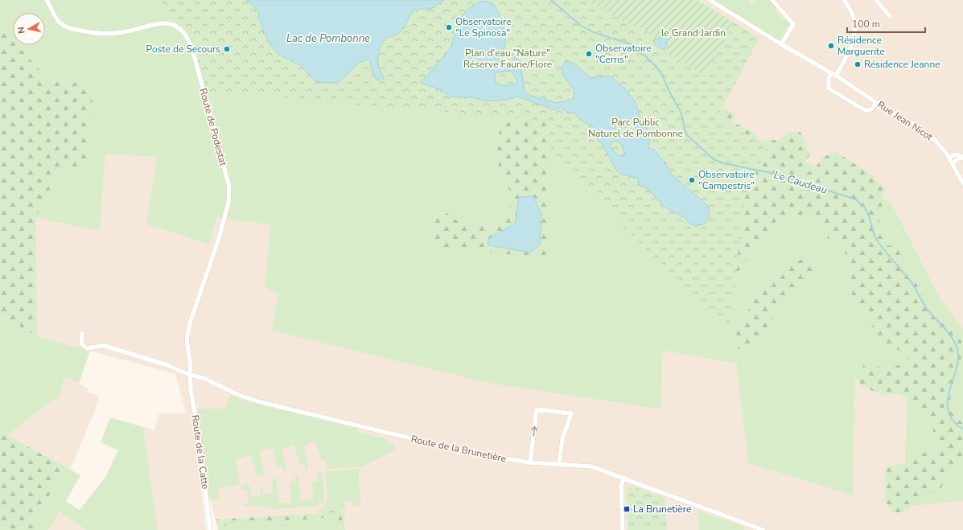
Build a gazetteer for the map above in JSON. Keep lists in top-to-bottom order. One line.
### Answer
{"streets":{"street":["Rue Jean Nicot","Route de Podestat","Route de la Brunetière","Route de la Catte"]},"crossings":[["Route de Podestat","Route de la Brunetière"],["Route de Podestat","Route de la Catte"],["Route de la Brunetière","Route de la Catte"]],"water":["Lac de Pombonne","Le Caudeau"],"parks":["le Grand Jardin","Plan d'eau \"Nature\" Réserve Faune/Flore","Parc Public Naturel de Pombonne"],"places":{"other":["Observatoire \"Le Spinosa\"","Résidence Marguerite","Poste de Secours","Observatoire \"Cerris\"","Résidence Jeanne","Observatoire \"Campestris\""],"transit":["La Brunetière"]},"scale_bar":"100 m","north":"left"}
